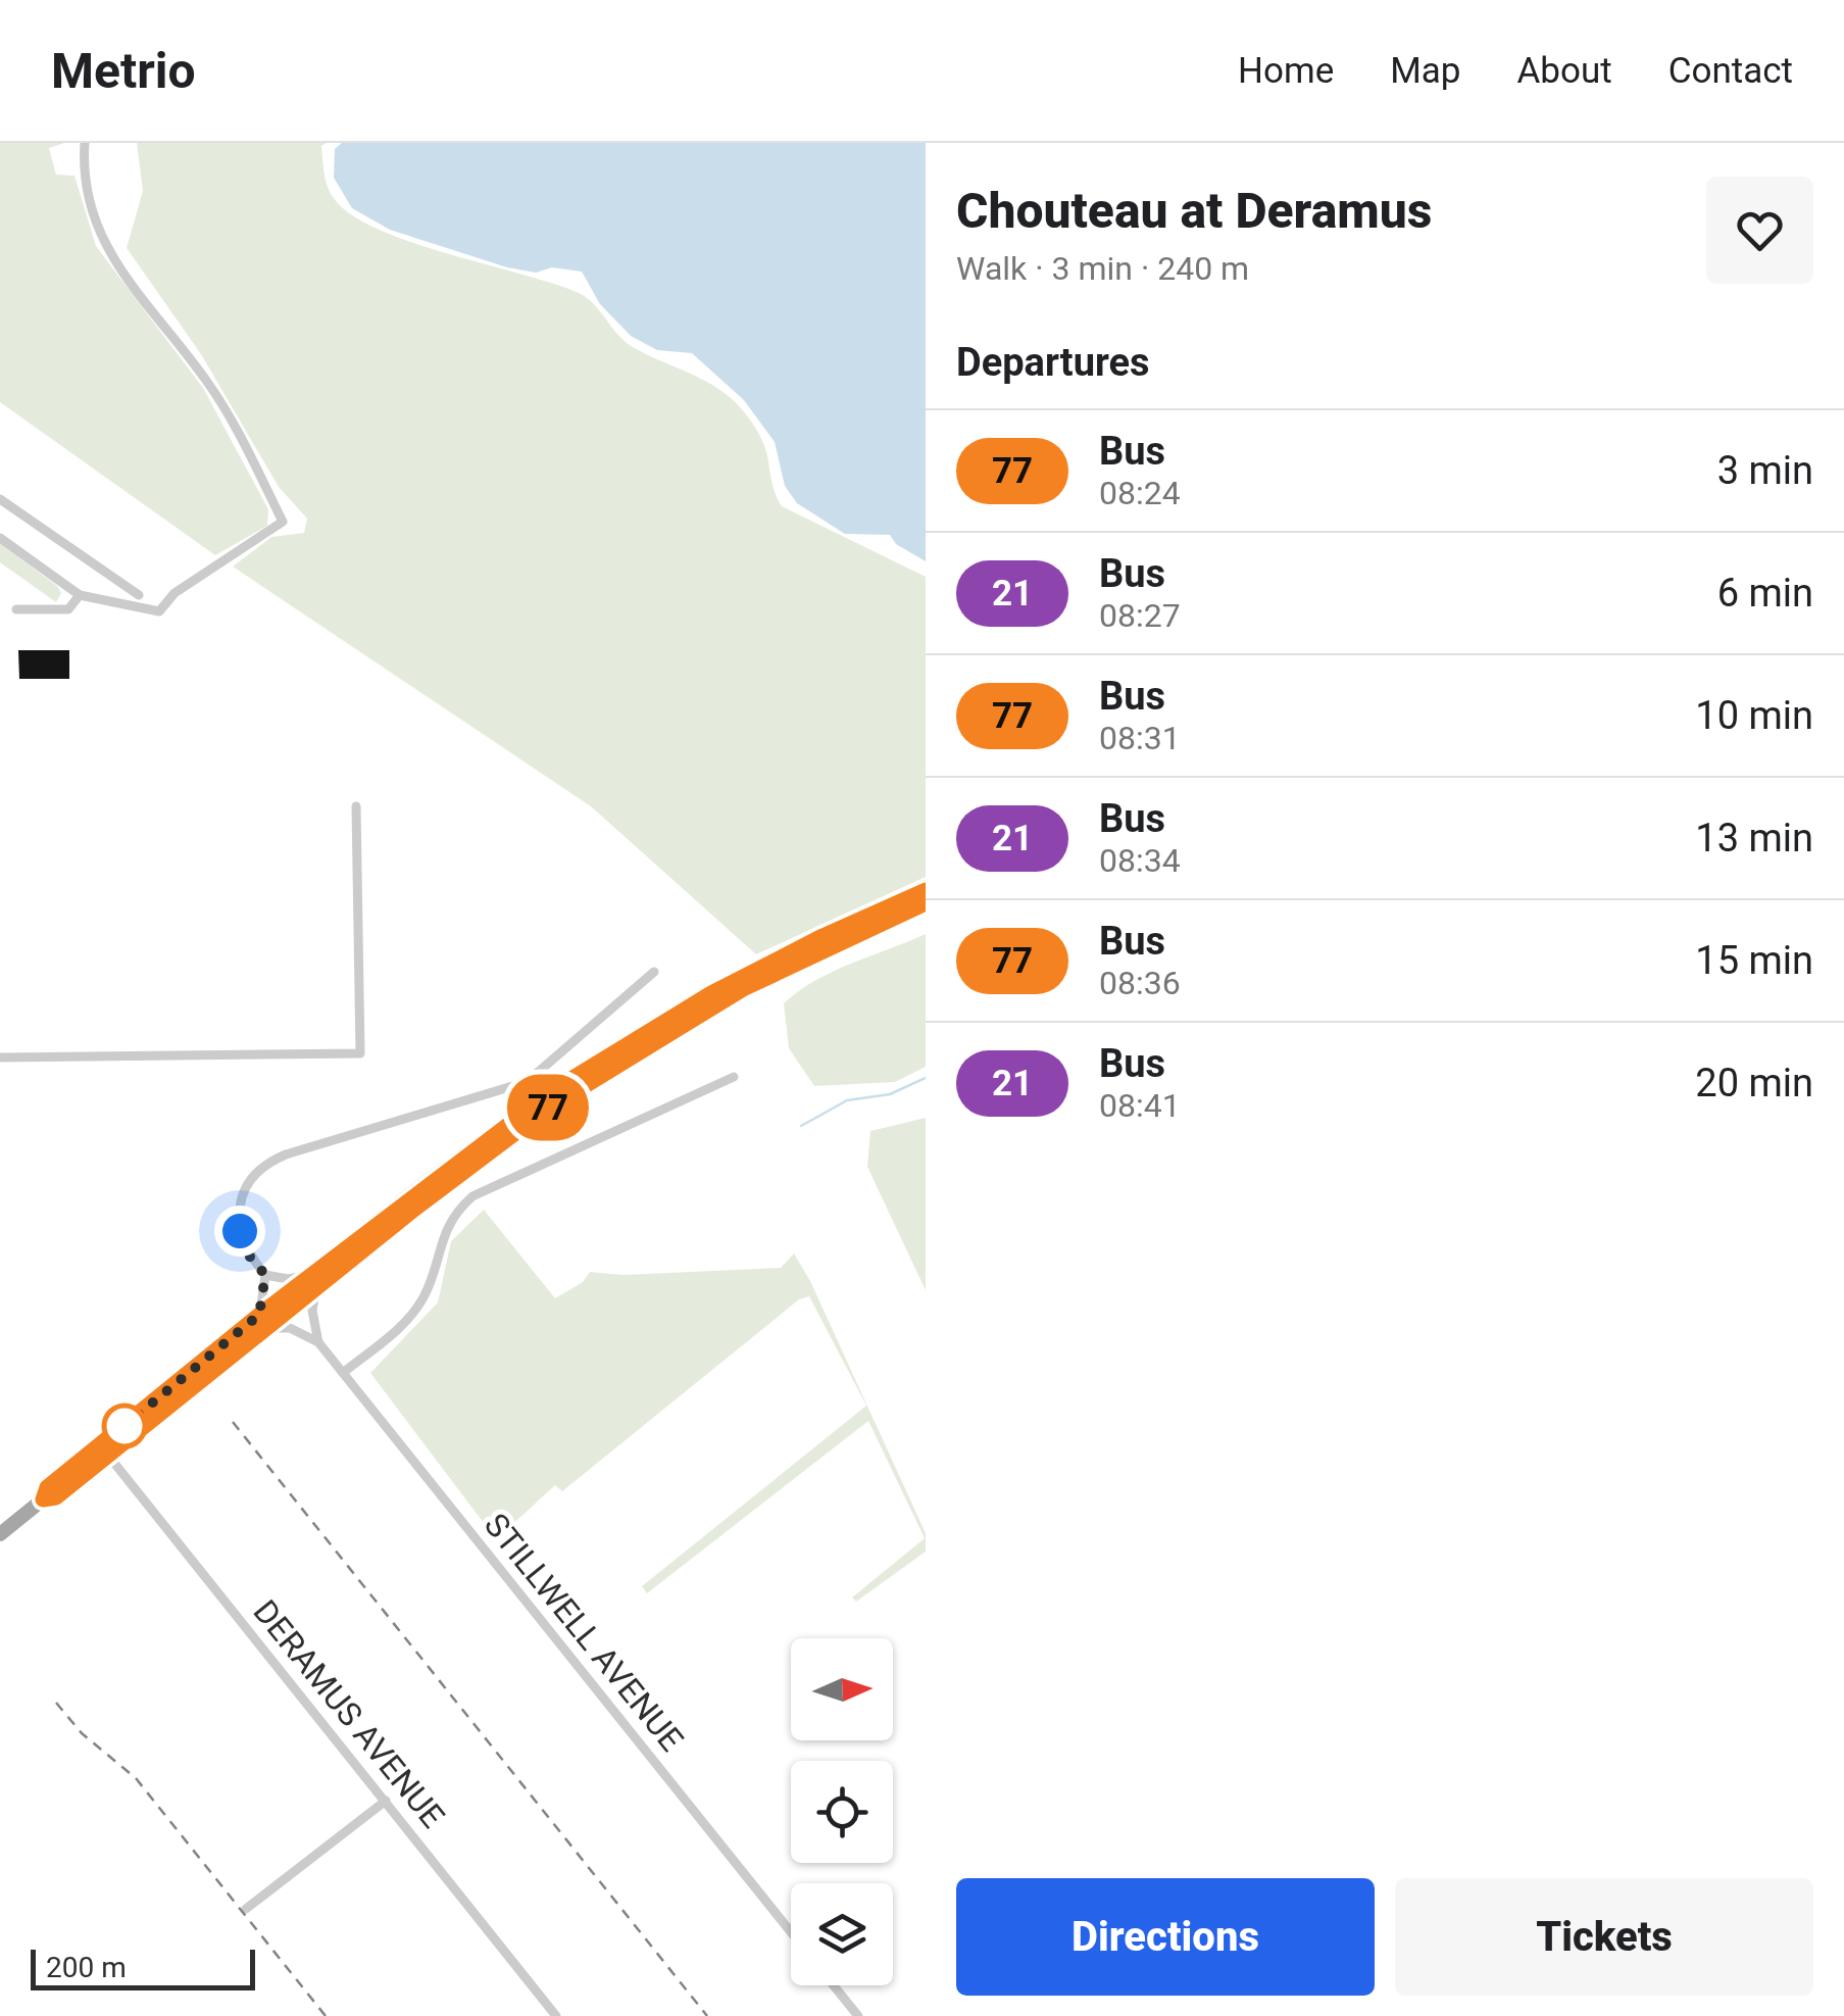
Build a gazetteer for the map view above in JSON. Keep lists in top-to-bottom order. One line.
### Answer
{"streets":{"street":["STILLWELL AVENUE","DERAMUS AVENUE"]},"lines":["bus line 77"],"scale_bar":"200 m","north":"right","page":{"header":"Metrio","nav":["Home","Map","About","Contact"],"on_map":"77","heading":[["Chouteau at Deramus","Walk · 3 min · 240 m"],"Departures"],"list":[{"mark":"77","name":"Bus","note":"08:24","value":"3 min"},{"mark":"21","name":"Bus","note":"08:27","value":"6 min"},{"mark":"77","name":"Bus","note":"08:31","value":"10 min"},{"mark":"21","name":"Bus","note":"08:34","value":"13 min"},{"mark":"77","name":"Bus","note":"08:36","value":"15 min"},{"mark":"21","name":"Bus","note":"08:41","value":"20 min"}],"buttons":["Directions","Tickets"],"scale":"200 m"}}
